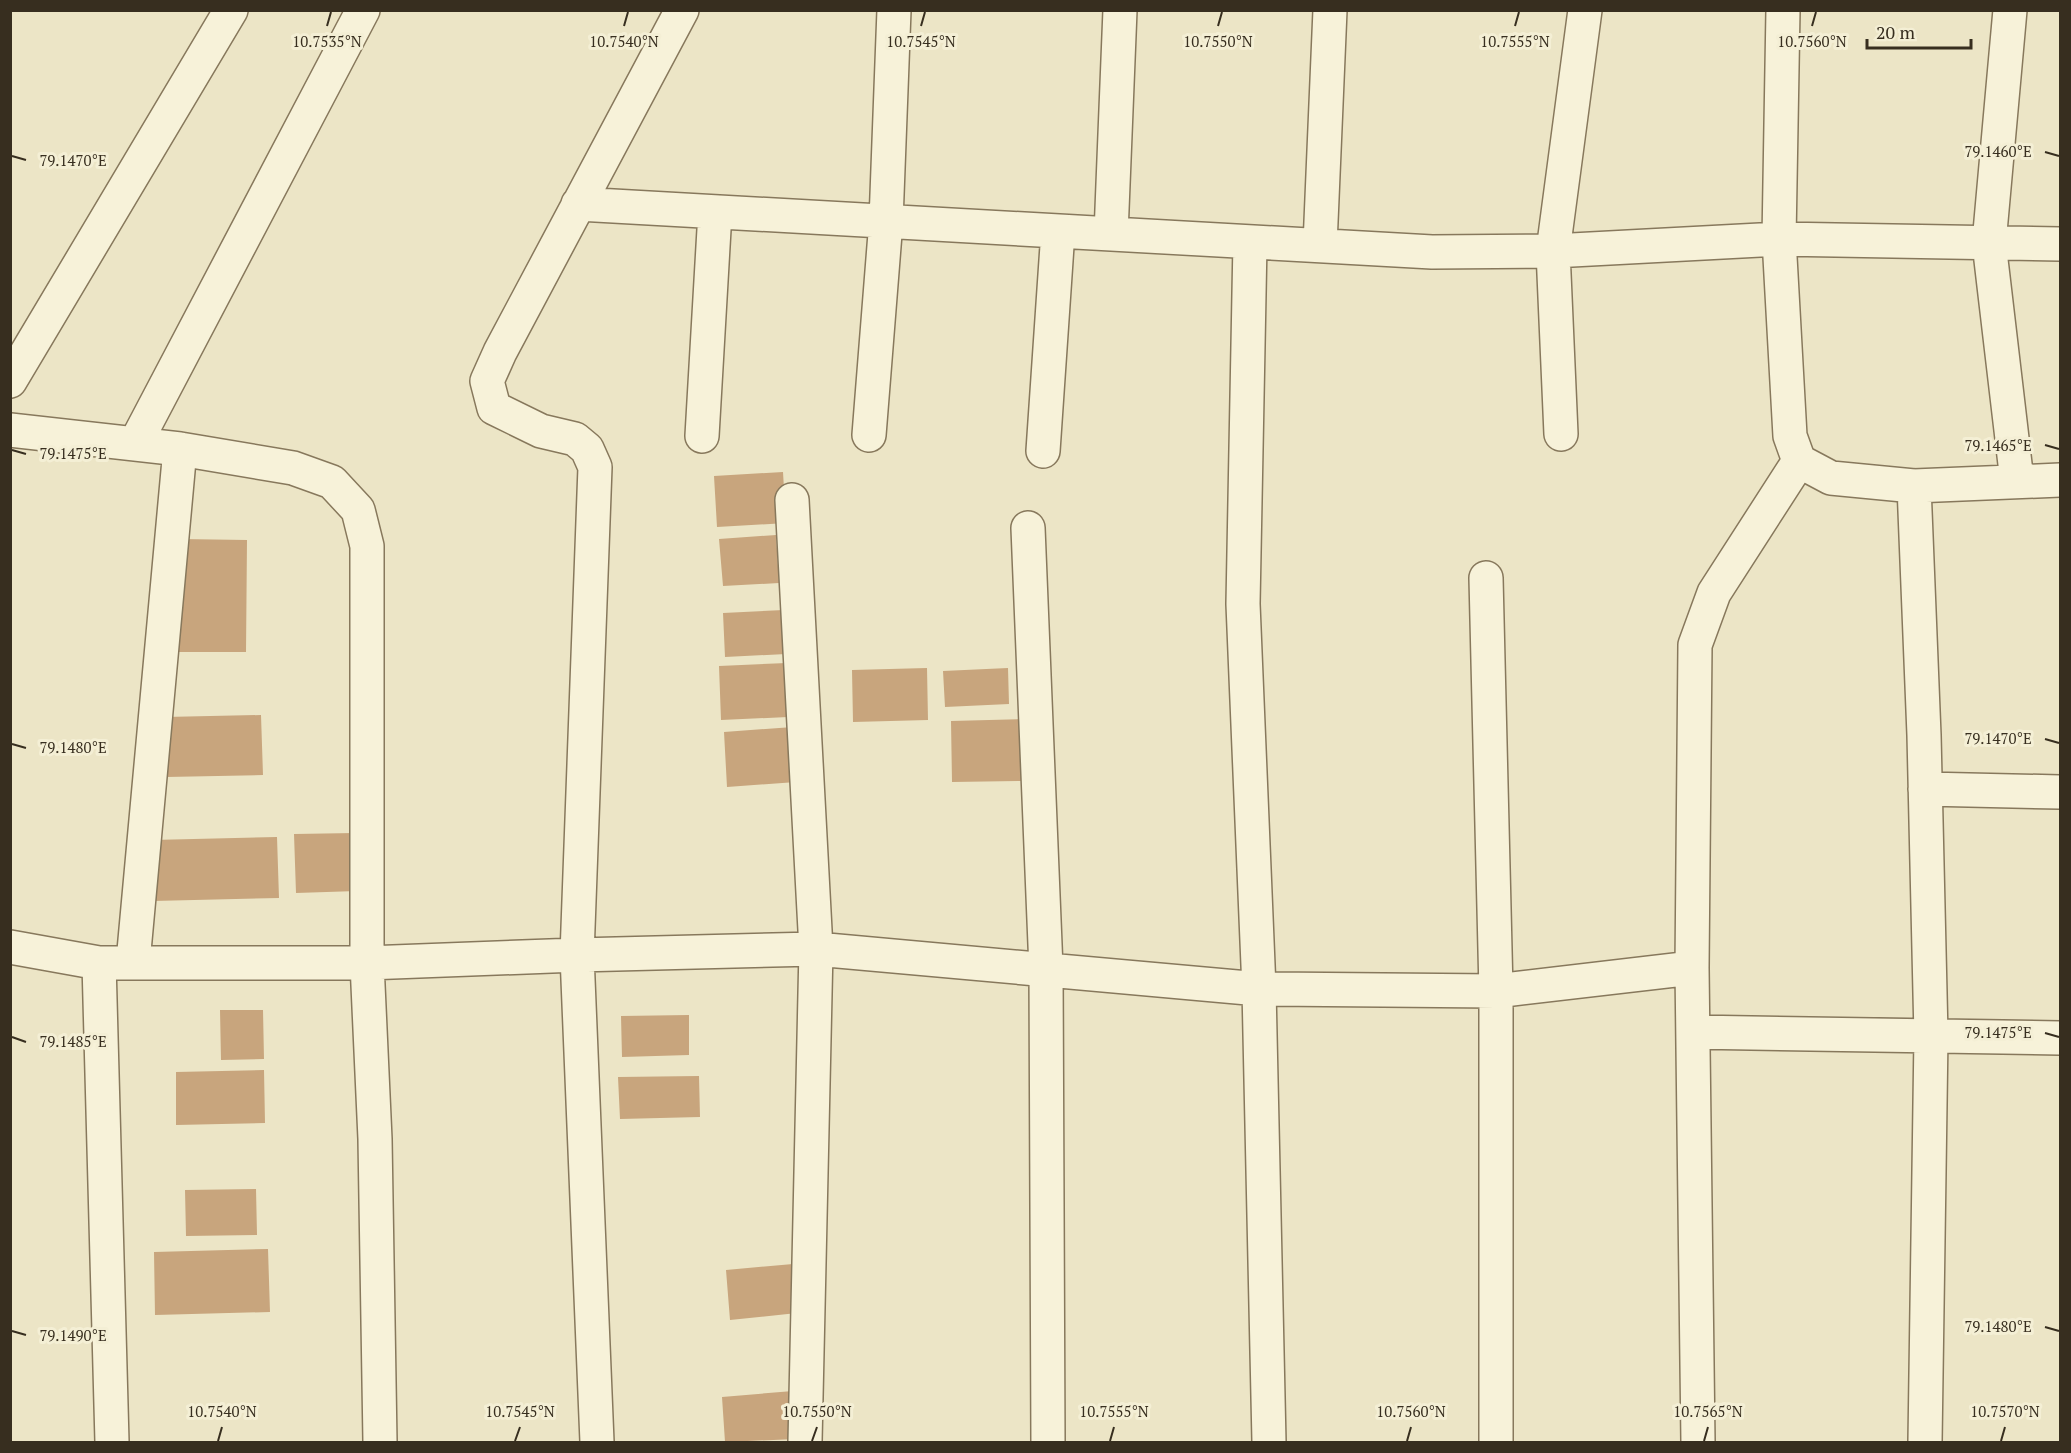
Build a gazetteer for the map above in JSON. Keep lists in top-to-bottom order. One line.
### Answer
{"scale_bar":"20 m","coordinates":["10.7535°N","10.7540°N","10.7545°N","10.7550°N","10.7555°N","10.7560°N","79.1460°E","79.1470°E","79.1465°E","79.1475°E","79.1480°E","79.1485°E","79.1490°E","10.7565°N","10.7570°N"]}
